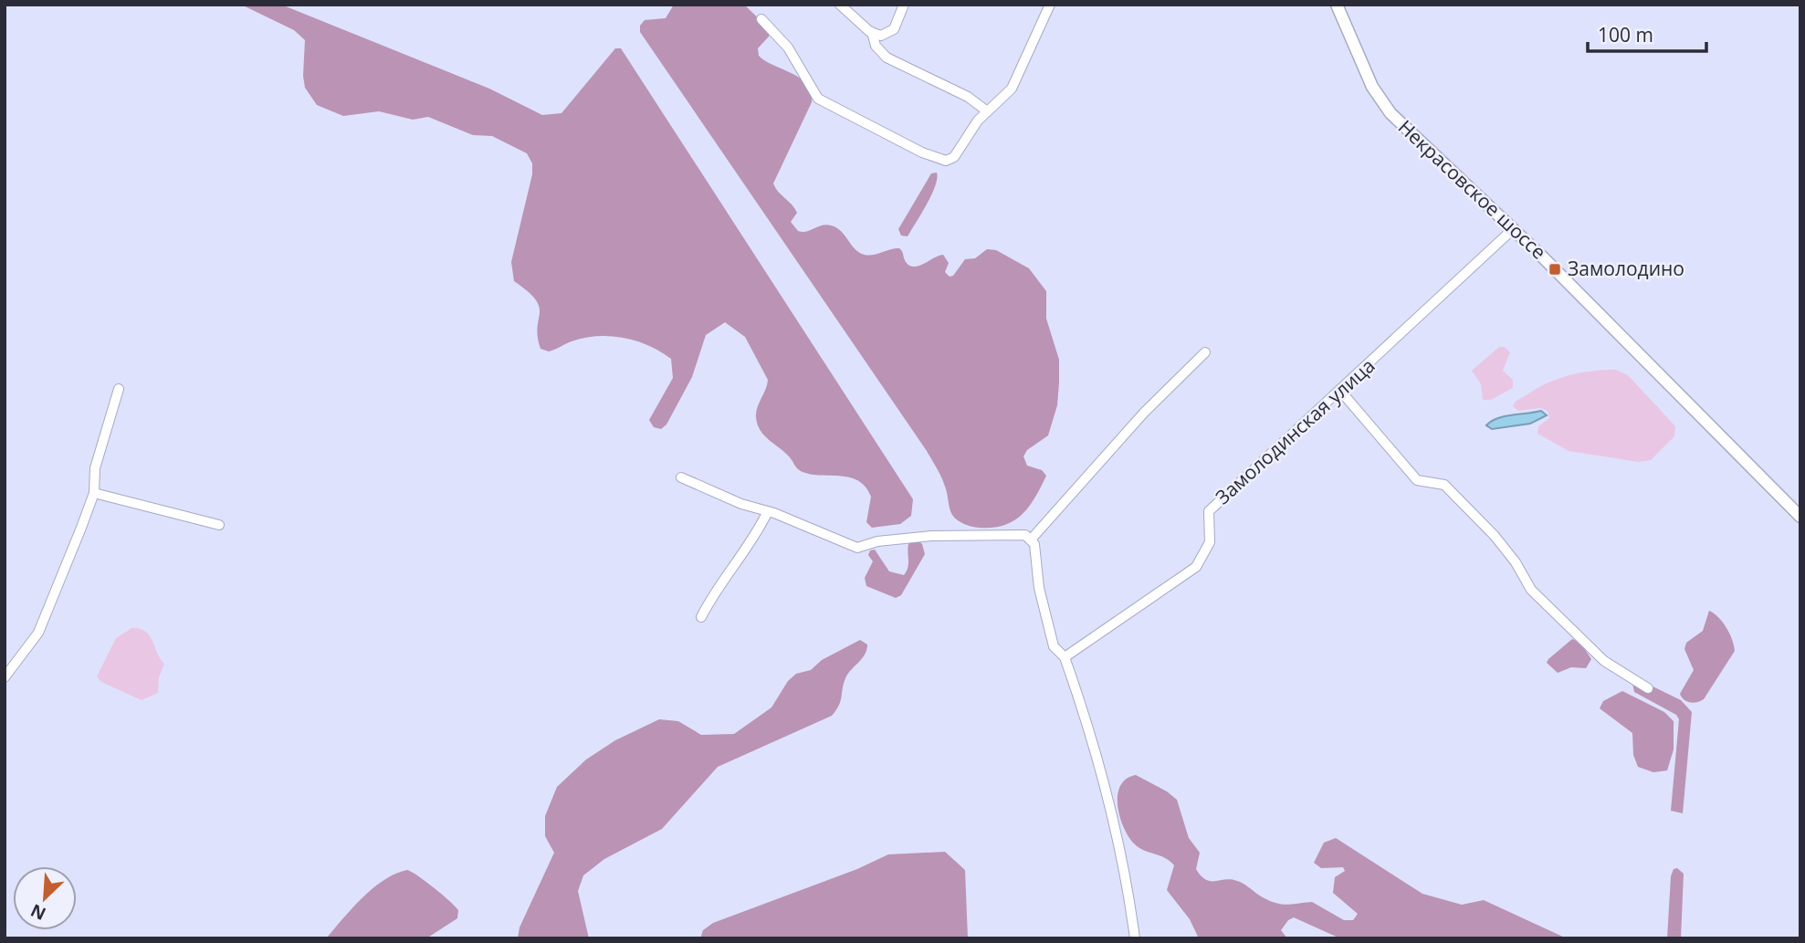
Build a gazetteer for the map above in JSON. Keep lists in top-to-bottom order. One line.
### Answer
{"streets":{"street":["Некрасовское шоссе","Замолодинская улица"]},"crossings":[["Некрасовское шоссе","Замолодинская улица"]],"places":{"transit":["Замолодино"]},"scale_bar":"100 m","north":"bottom left"}
